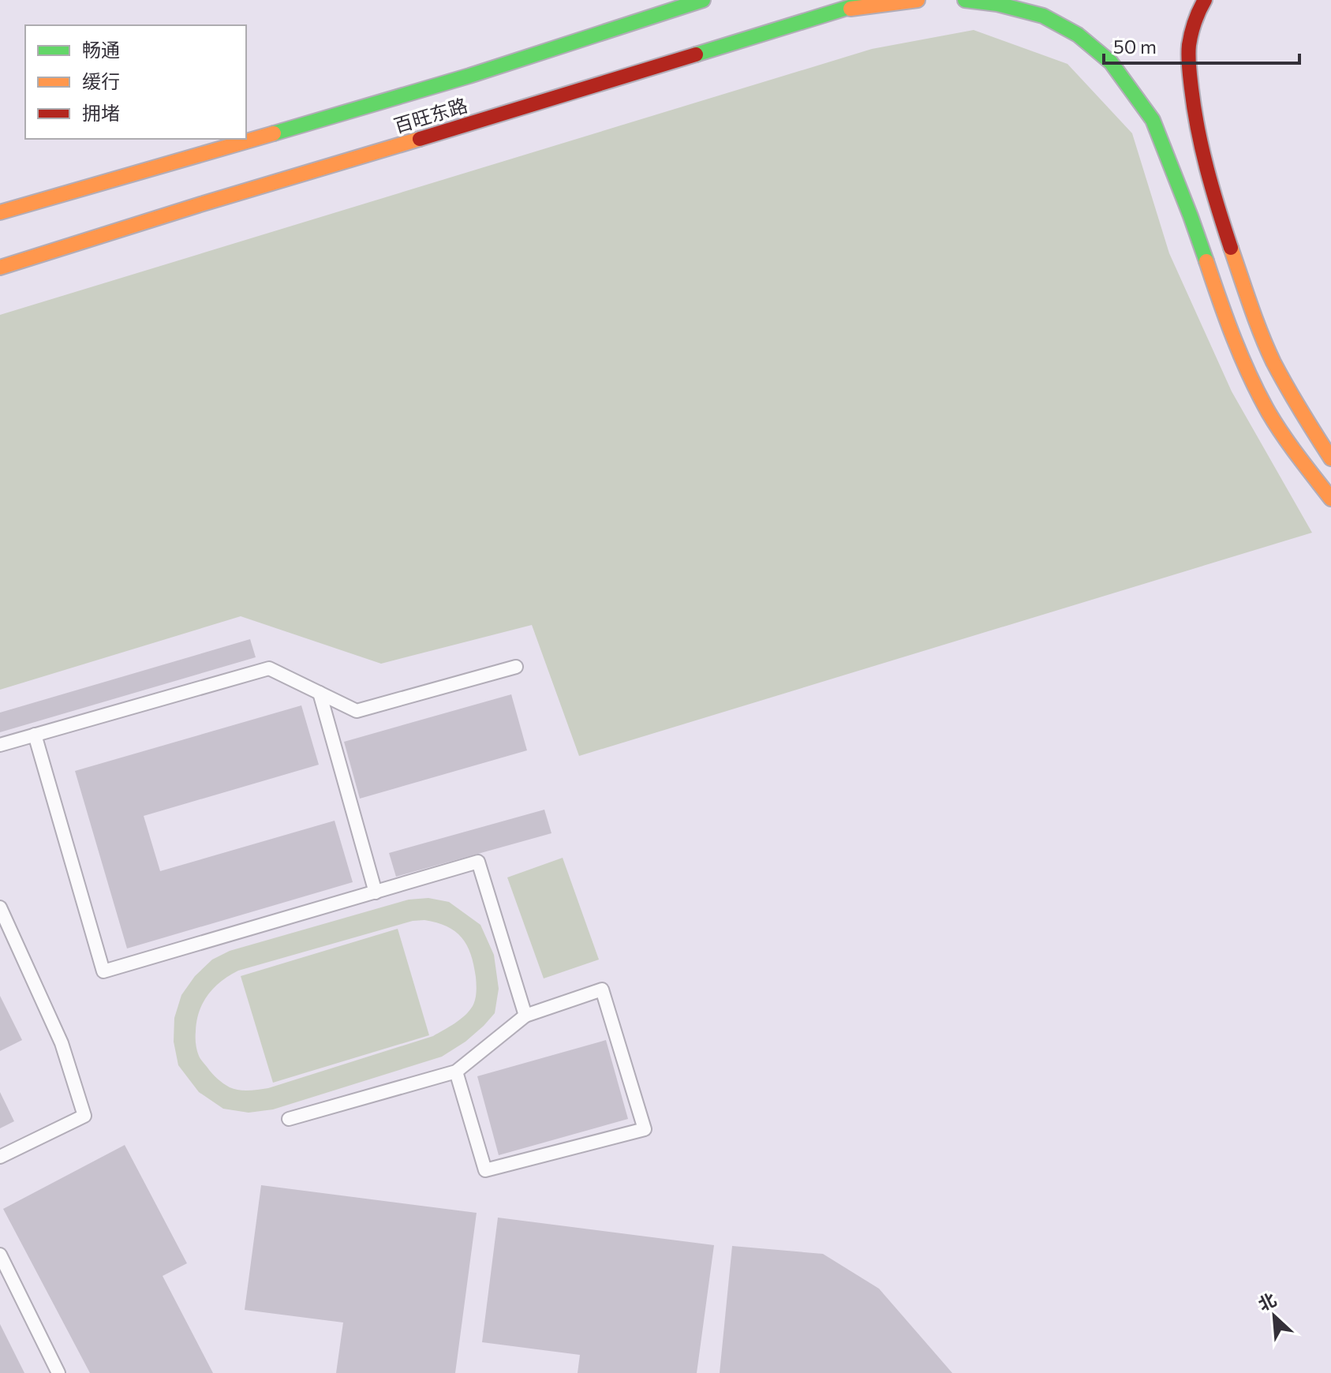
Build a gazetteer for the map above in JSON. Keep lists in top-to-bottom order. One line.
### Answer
{"streets":{"main road":["百旺东路"]},"legend":["畅通","缓行","拥堵"],"scale_bar":"50 m","north":"top left"}
